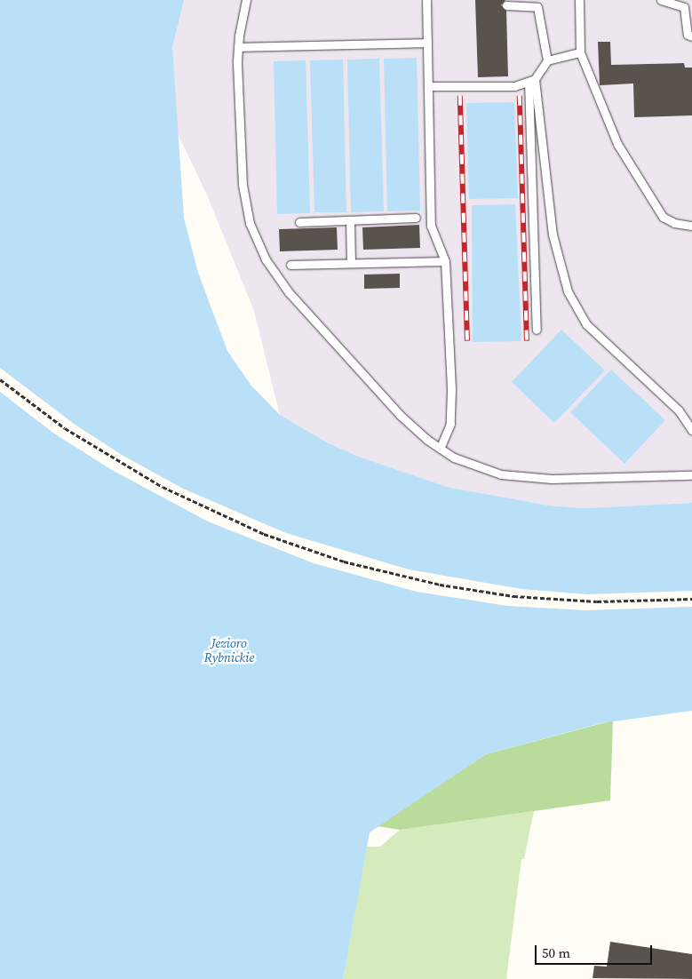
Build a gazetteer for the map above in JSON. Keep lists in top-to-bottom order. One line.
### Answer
{"water":["Jezioro Rybnickie"],"scale_bar":"50 m"}
